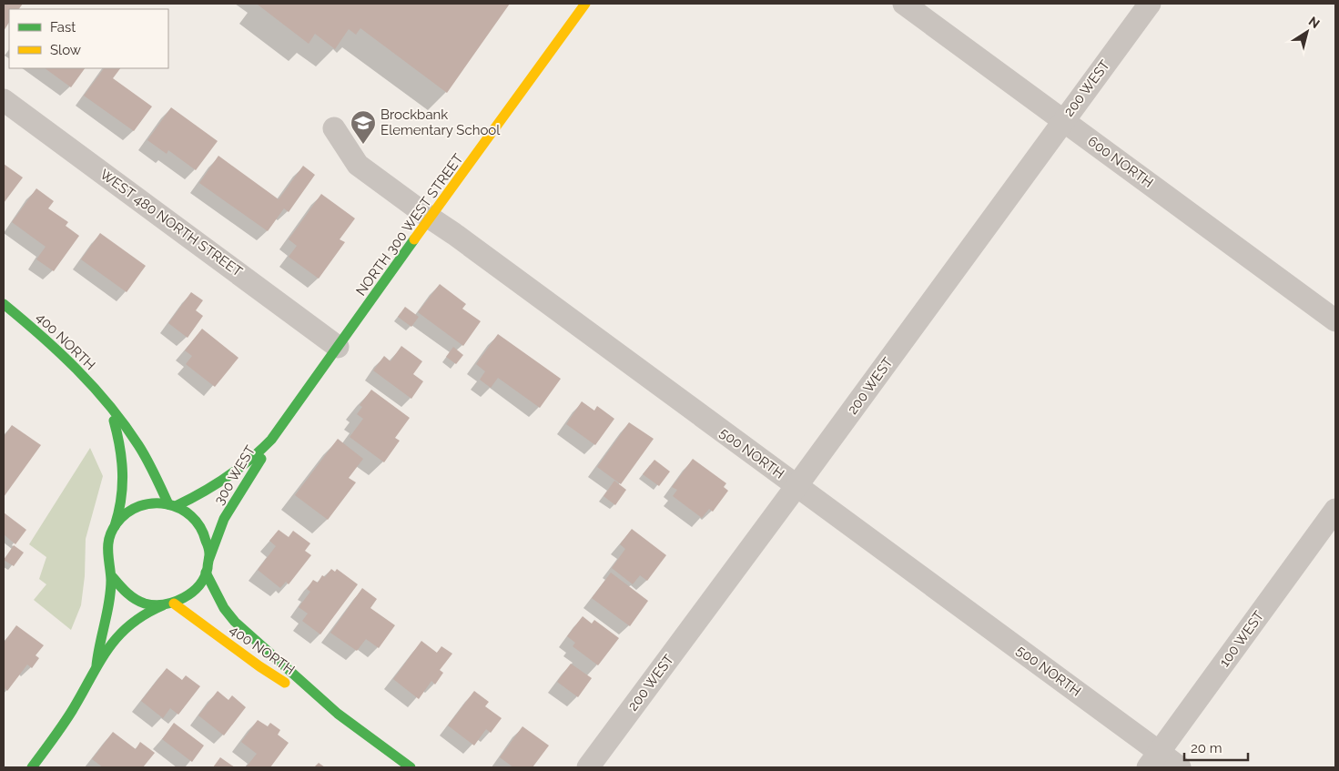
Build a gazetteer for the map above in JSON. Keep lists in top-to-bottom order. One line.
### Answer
{"streets":{"main road":["NORTH 300 WEST STREET","400 NORTH","300 WEST"],"street":["200 WEST","600 NORTH","WEST 480 NORTH STREET","500 NORTH","100 WEST"]},"crossings":[["200 WEST","600 NORTH"],["200 WEST","500 NORTH"],["WEST 480 NORTH STREET","NORTH 300 WEST STREET"],["NORTH 300 WEST STREET","500 NORTH"],["NORTH 300 WEST STREET","300 WEST"],["400 NORTH","300 WEST"],["500 NORTH","100 WEST"]],"places":{"school or university":["Brockbank Elementary School"]},"legend":["Fast","Slow"],"scale_bar":"20 m","north":"top right"}
